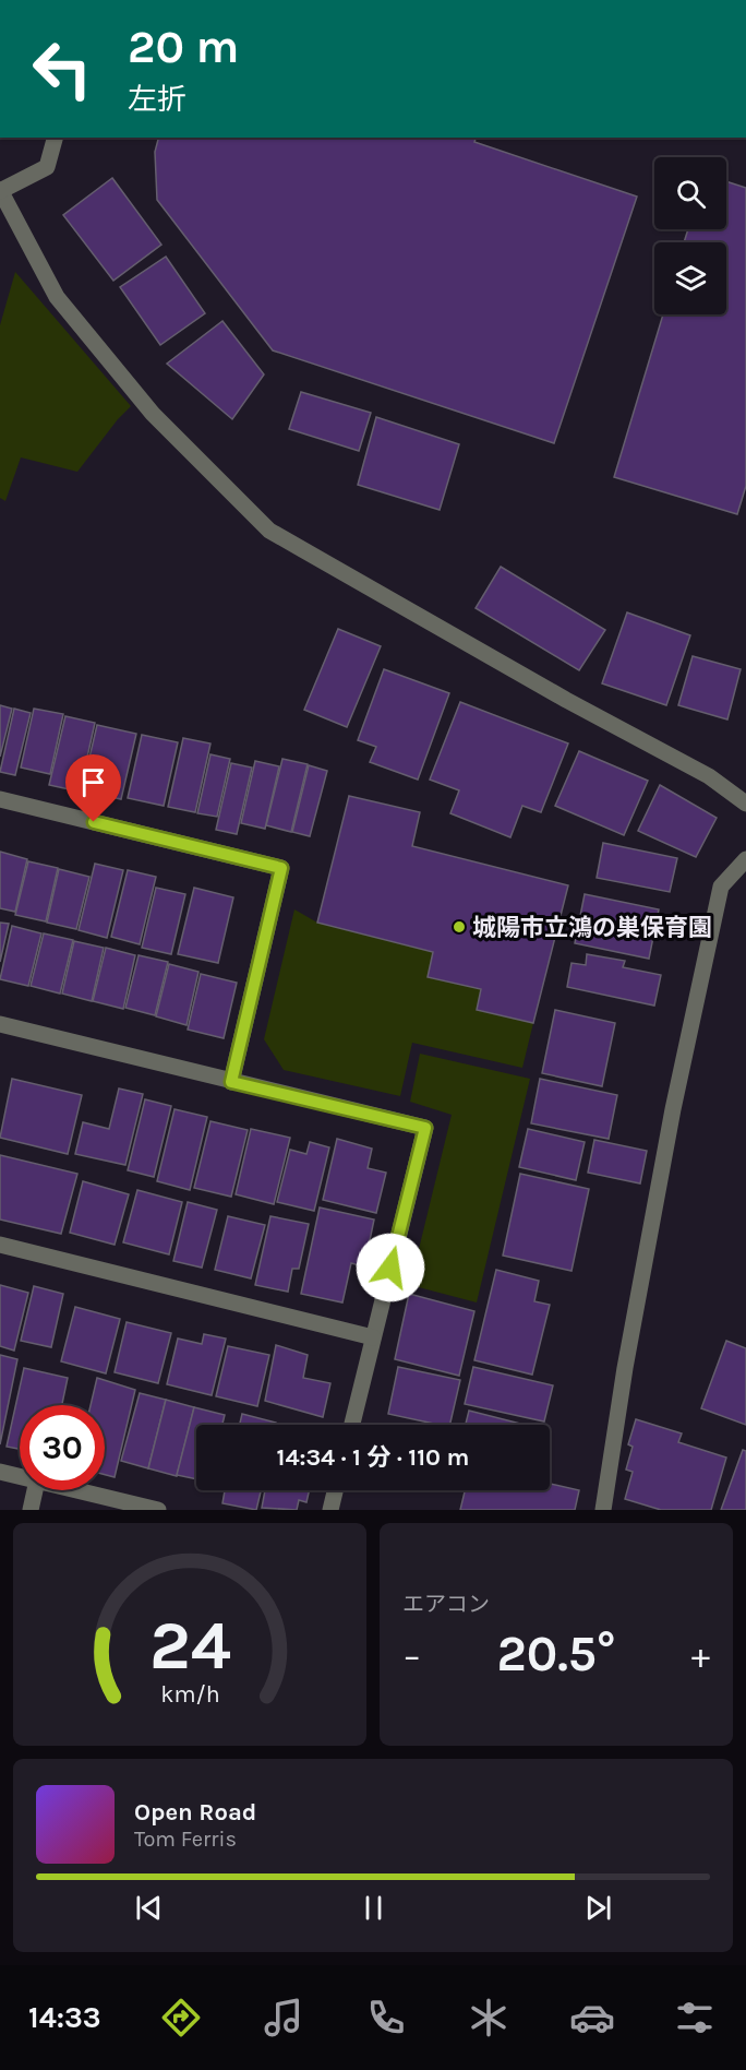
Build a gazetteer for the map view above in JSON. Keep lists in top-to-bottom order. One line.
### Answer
{"places":["城陽市立鴻の巣保育園"],"page":{"turn":["20 m","左折"],"limit":"30","trip":"14:34 · 1 分 · 110 m","tile":"エアコン","heat":["−","20.5°","+"],"song":["Open Road","Tom Ferris"],"tabs":"14:33","gauge":["24","km/h"]}}
